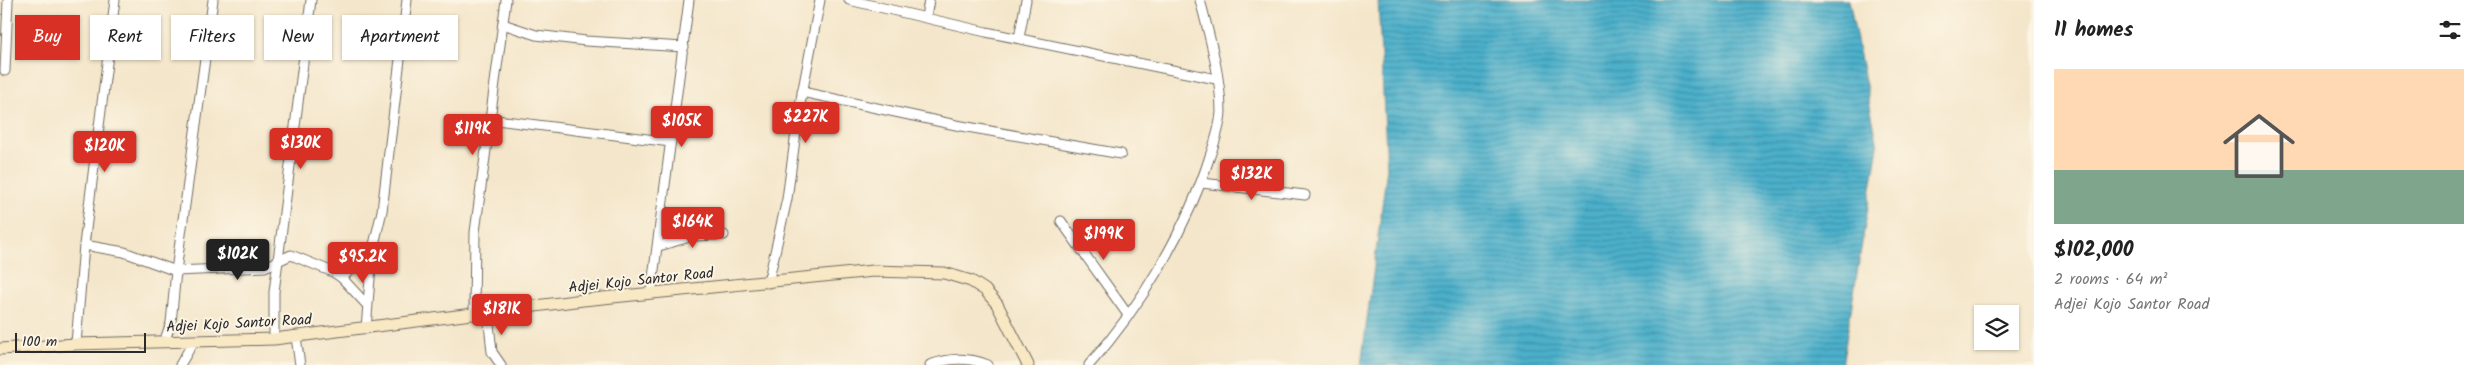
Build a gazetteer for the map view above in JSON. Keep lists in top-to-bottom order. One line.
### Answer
{"streets":{"street":["Adjei Kojo Santor Road"]},"scale_bar":"100 m","page":{"heading":"11 homes","chip":["Buy","Rent","Filters","New","Apartment"],"list":[{"name":"$102,000","note":"2 rooms · 64 m² · Adjei Kojo Santor Road"}],"price":["$227K","$105K","$119K","$130K","$120K","$132K","$164K","$199K","$102K","$95.2K","$181K"],"scale":"100 m"}}
